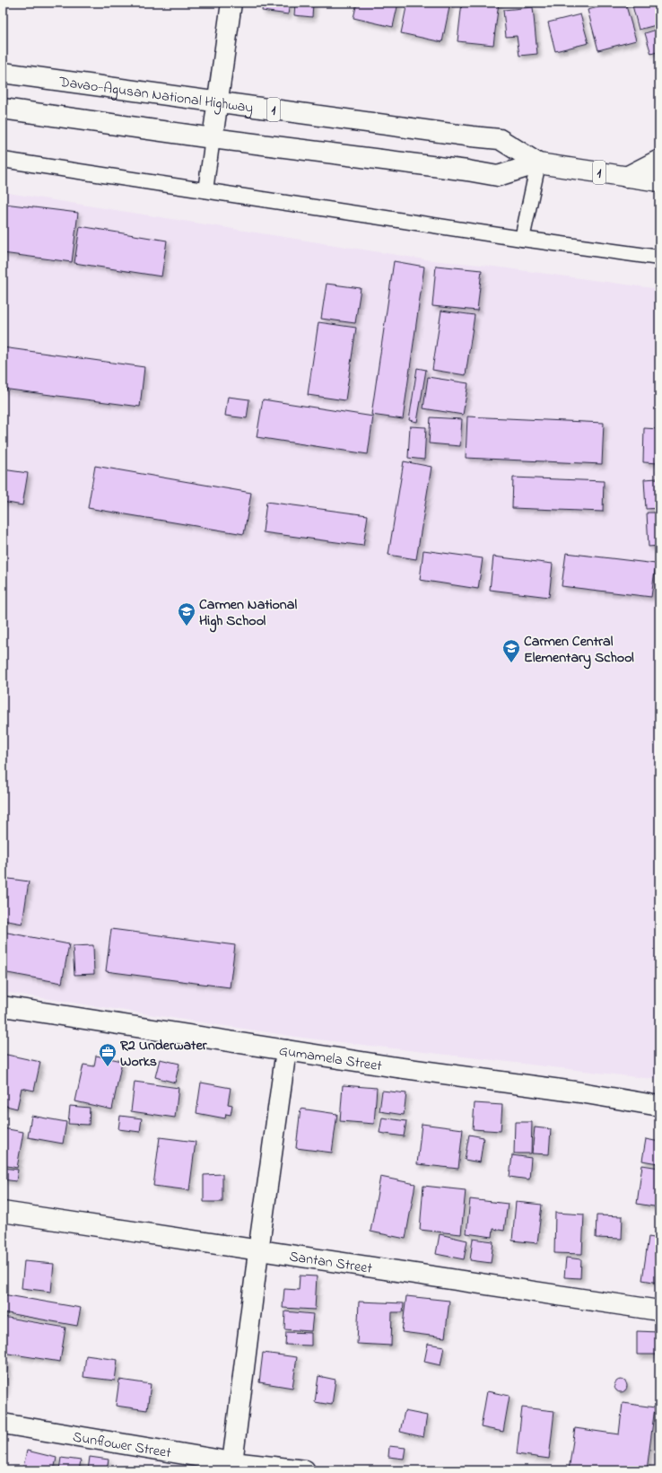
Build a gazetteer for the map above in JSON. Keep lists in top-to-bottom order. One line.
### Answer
{"streets":{"main road":["Davao-Agusan National Highway","1","Gumamela Street","Santan Street","Sunflower Street"]},"places":{"school or university":["Carmen National High School","Carmen Central Elementary School"],"office":["R2 Underwater Works"]}}
